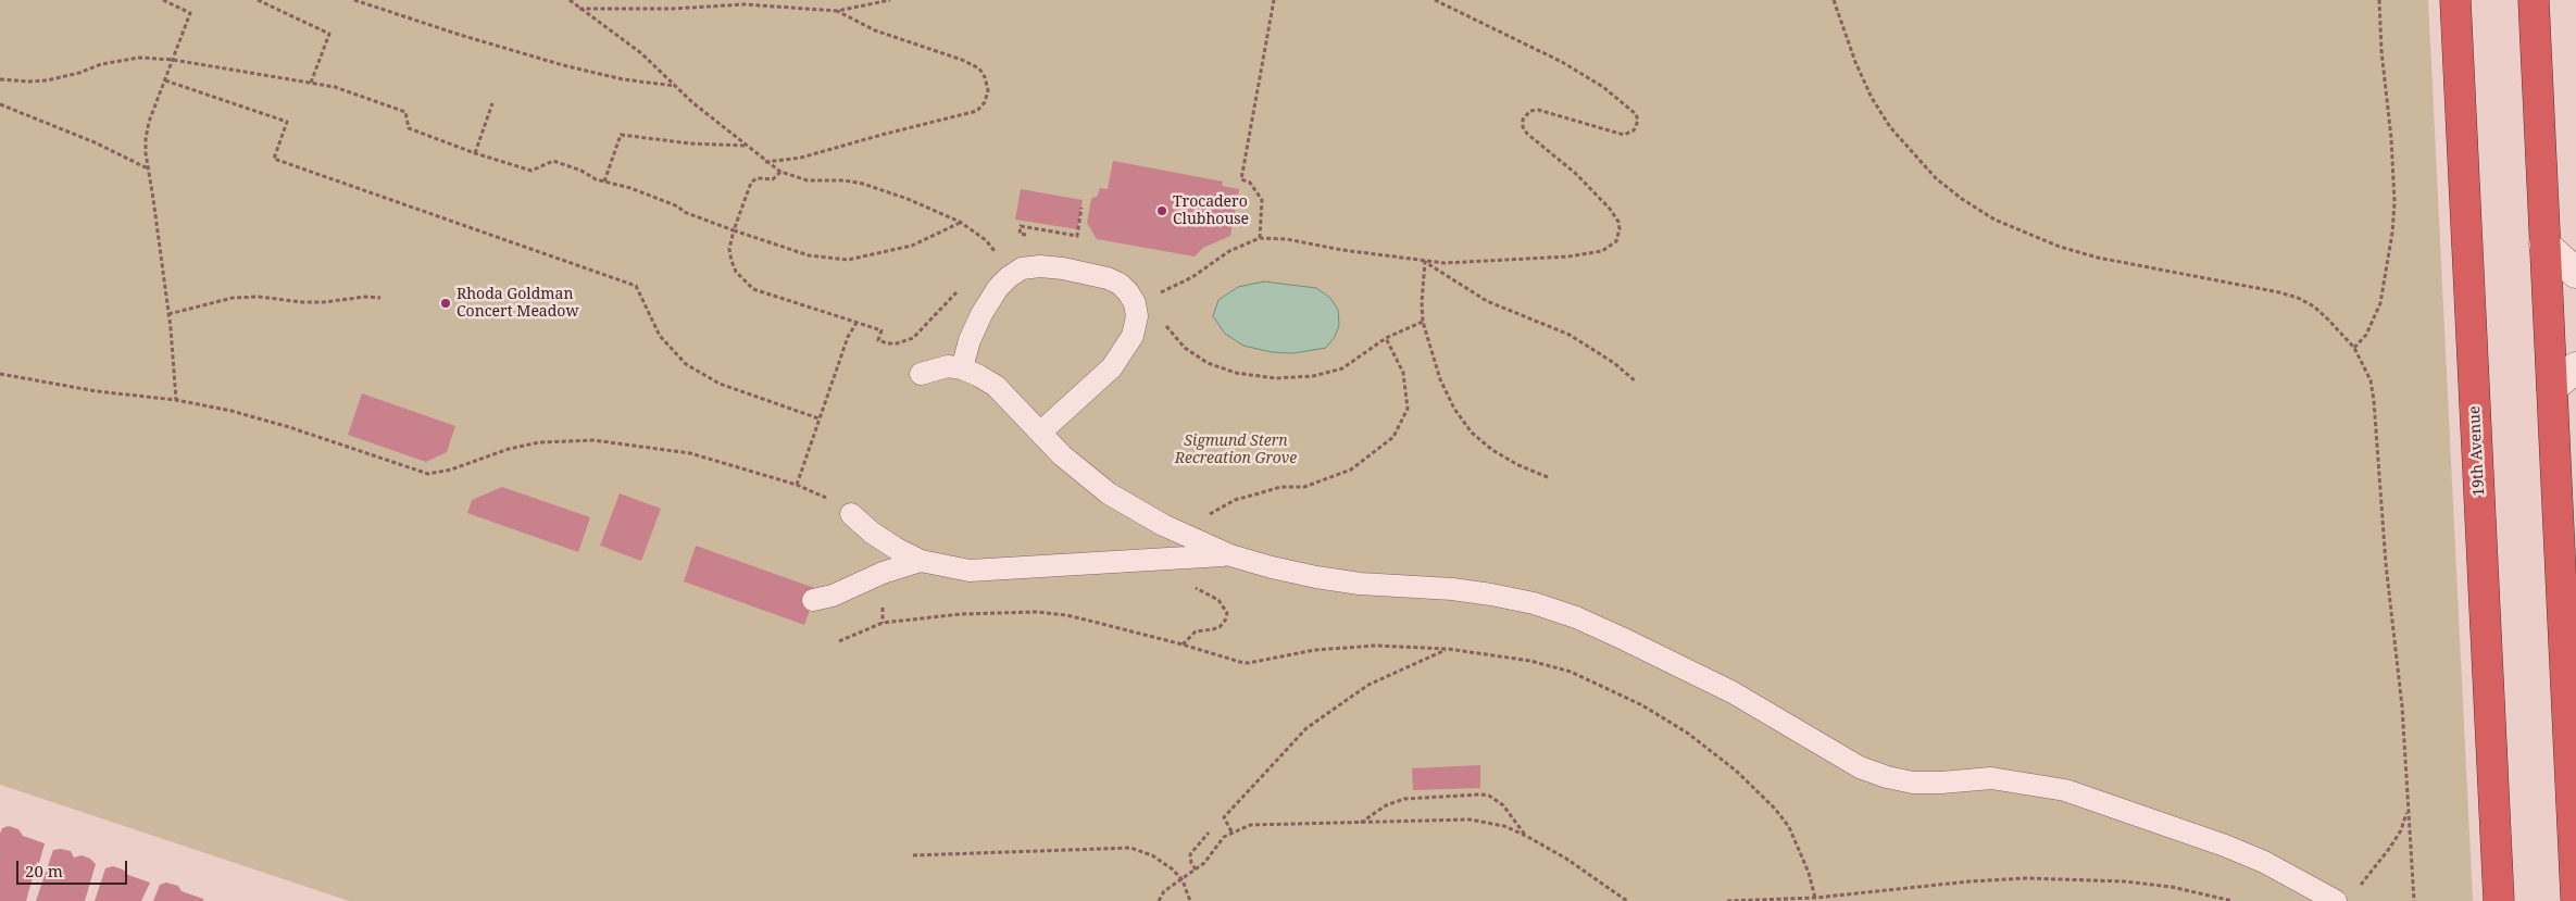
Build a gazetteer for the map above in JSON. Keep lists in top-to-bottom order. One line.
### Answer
{"streets":{"highway":["19th Avenue"]},"parks":["Sigmund Stern Recreation Grove"],"places":["Trocadero Clubhouse","Rhoda Goldman Concert Meadow"],"scale_bar":"20 m"}
